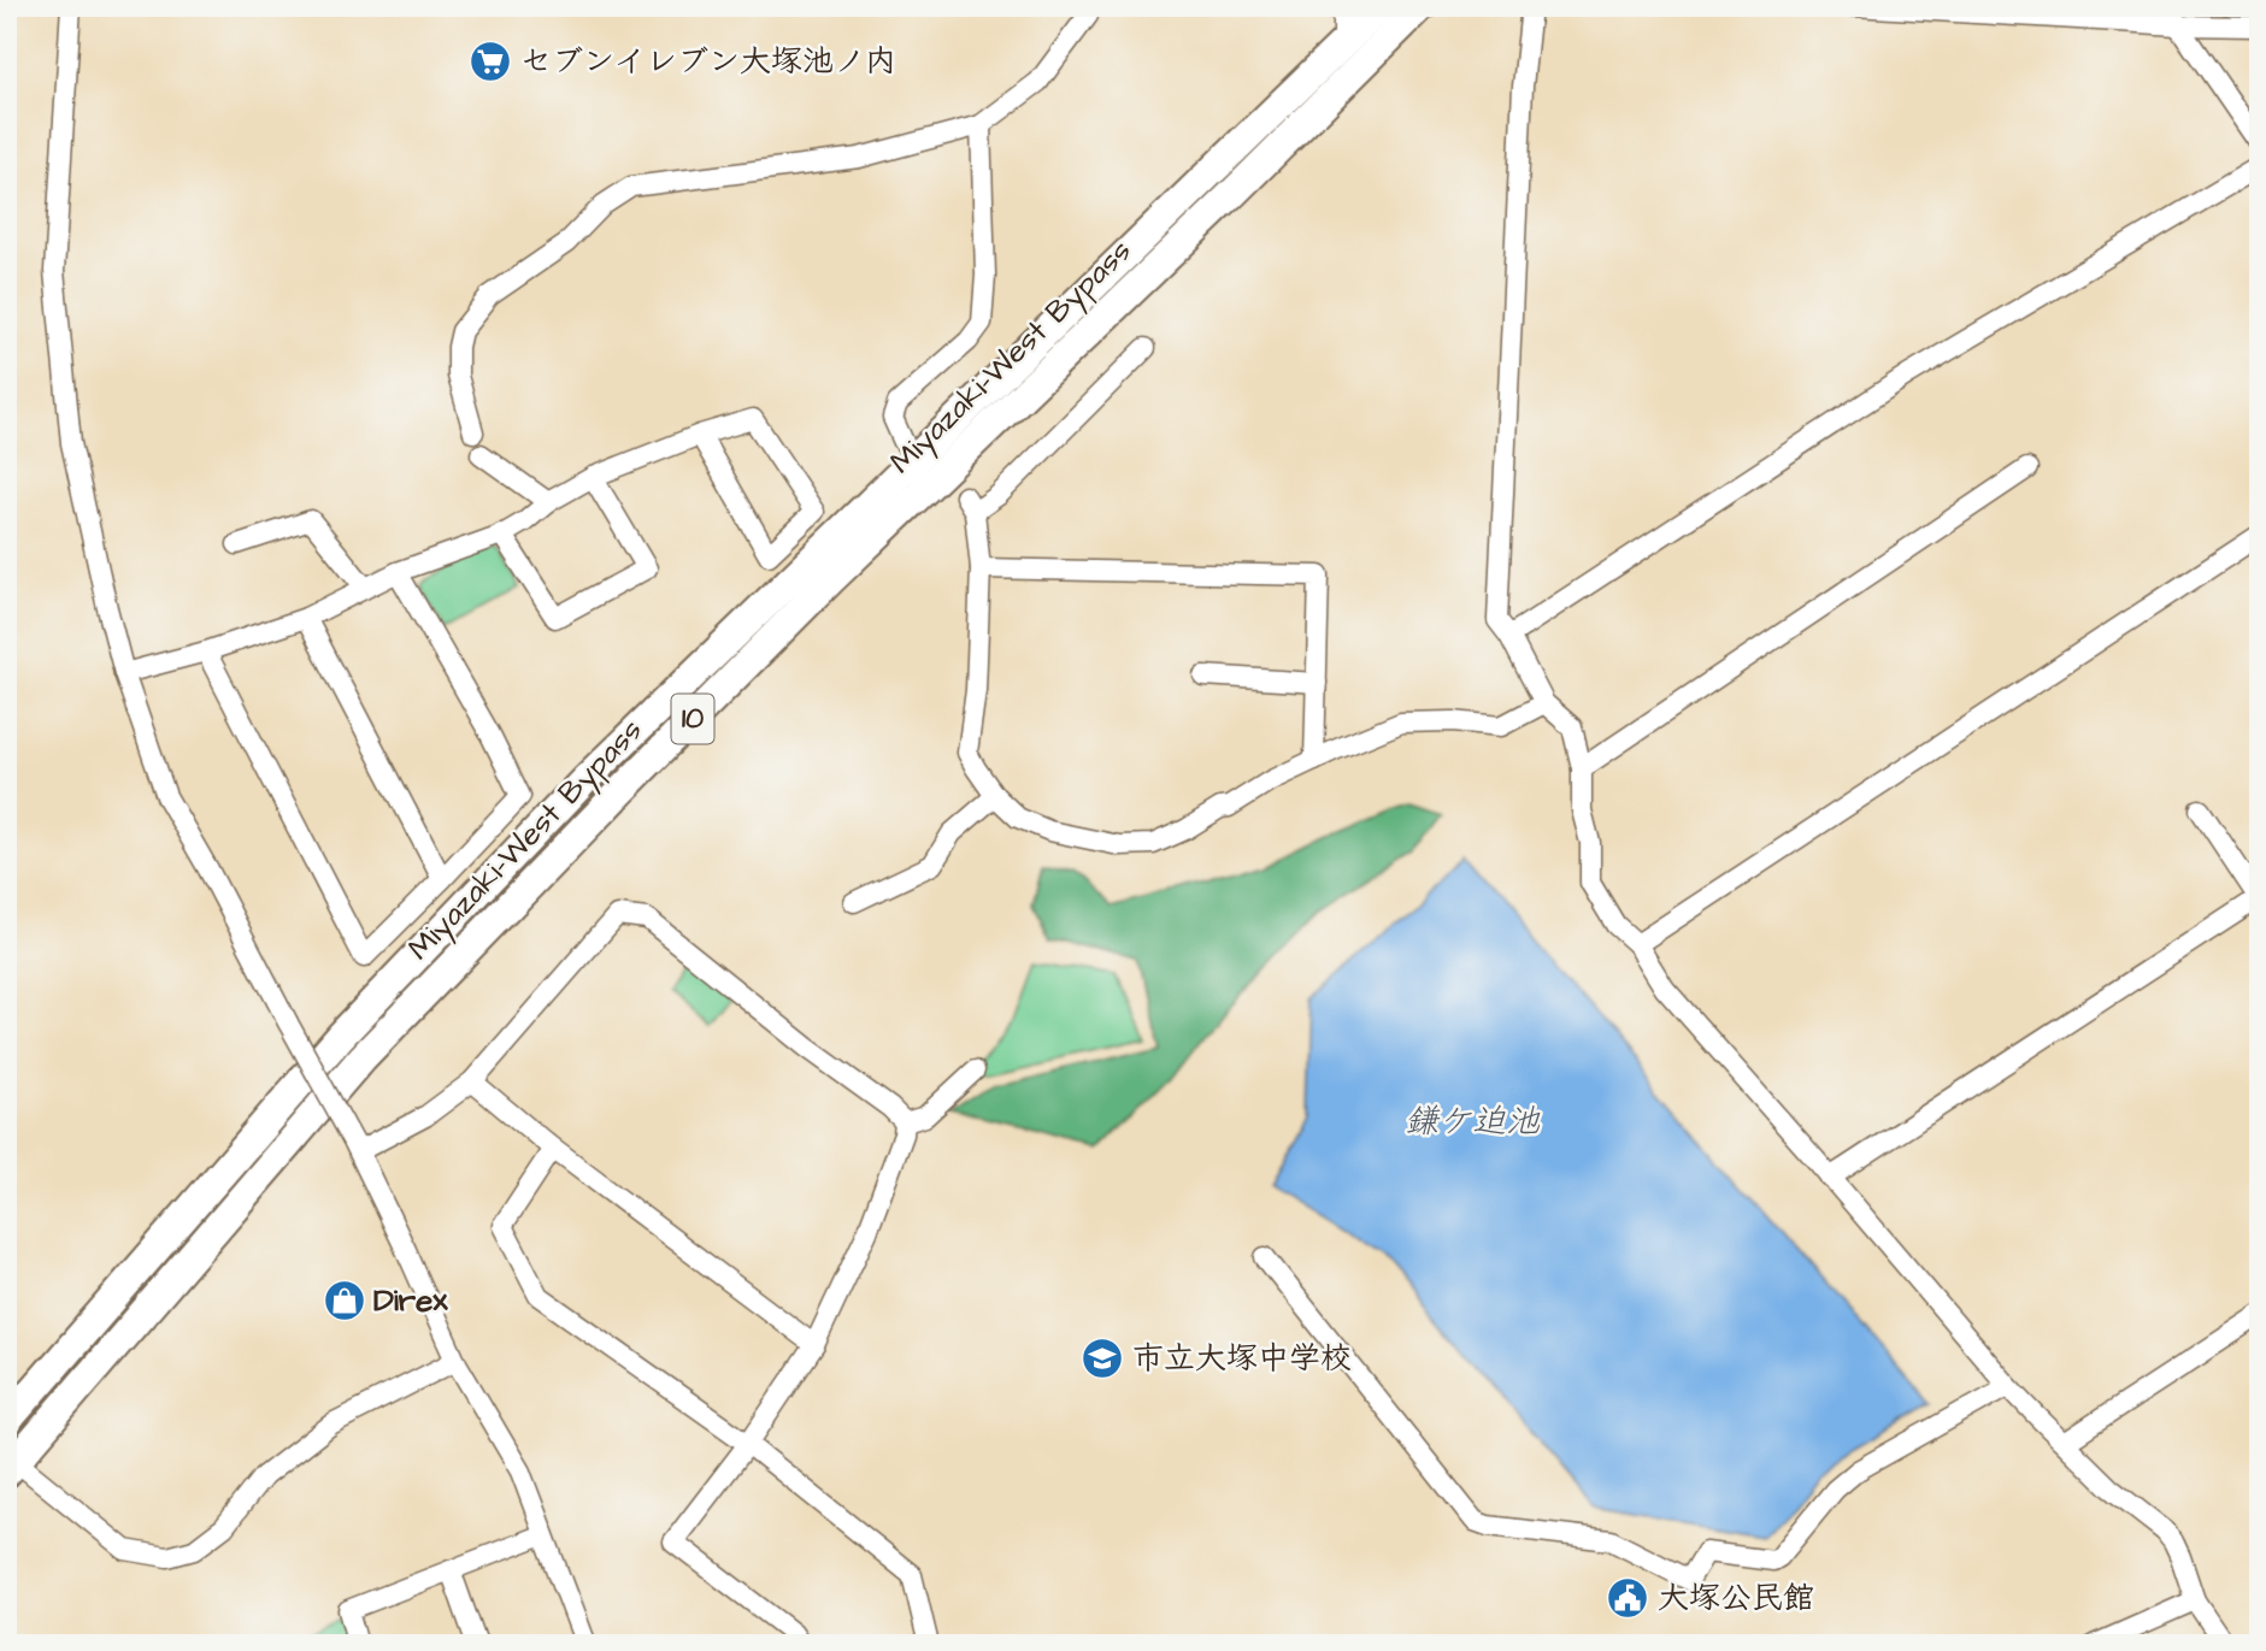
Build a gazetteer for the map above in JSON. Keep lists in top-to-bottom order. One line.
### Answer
{"streets":{"highway":["Miyazaki-West Bypass","10"]},"water":["鎌ケ迫池"],"places":{"supermarket":["セブンイレブン大塚池ノ内"],"shop":["Direx"],"school or university":["市立大塚中学校"],"public building":["大塚公民館"]}}
